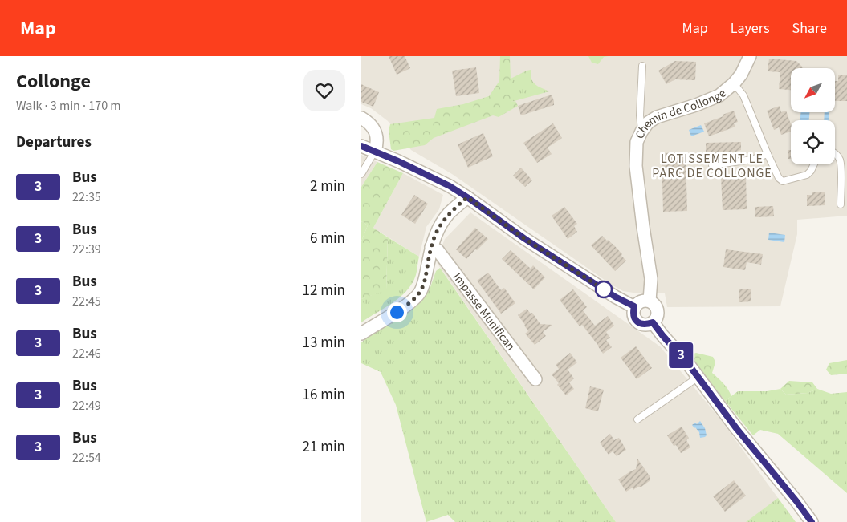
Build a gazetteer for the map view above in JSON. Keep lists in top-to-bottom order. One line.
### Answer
{"streets":{"street":["Chemin de Collonge","Impasse Munifican"]},"districts":["LOTISSEMENT LE PARC DE COLLONGE"],"lines":["bus line 3"],"north":"bottom left","page":{"header":"Map","nav":["Map","Layers","Share"],"heading":[["Collonge","Walk · 3 min · 170 m"],"Departures"],"on_map":"3","list":[{"mark":"3","name":"Bus","note":"22:35","value":"2 min"},{"mark":"3","name":"Bus","note":"22:39","value":"6 min"},{"mark":"3","name":"Bus","note":"22:45","value":"12 min"},{"mark":"3","name":"Bus","note":"22:46","value":"13 min"},{"mark":"3","name":"Bus","note":"22:49","value":"16 min"},{"mark":"3","name":"Bus","note":"22:54","value":"21 min"}]}}
